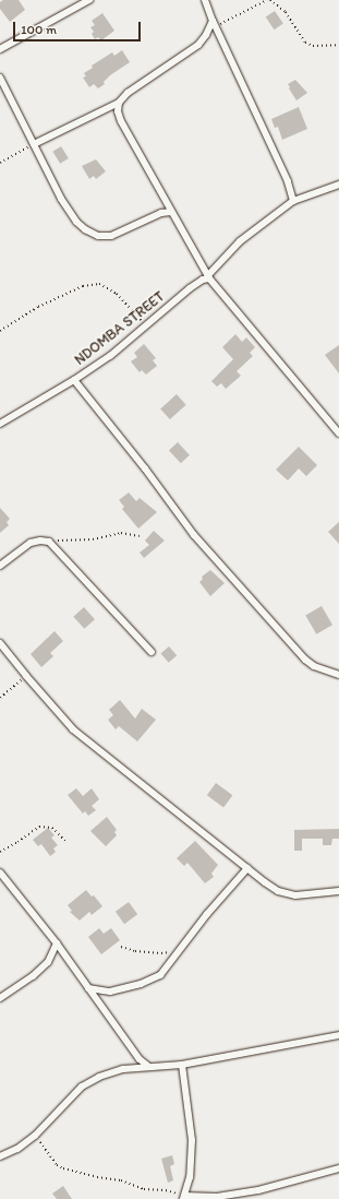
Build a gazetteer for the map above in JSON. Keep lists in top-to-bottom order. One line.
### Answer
{"streets":{"street":["NDOMBA STREET"]},"scale_bar":"100 m"}
